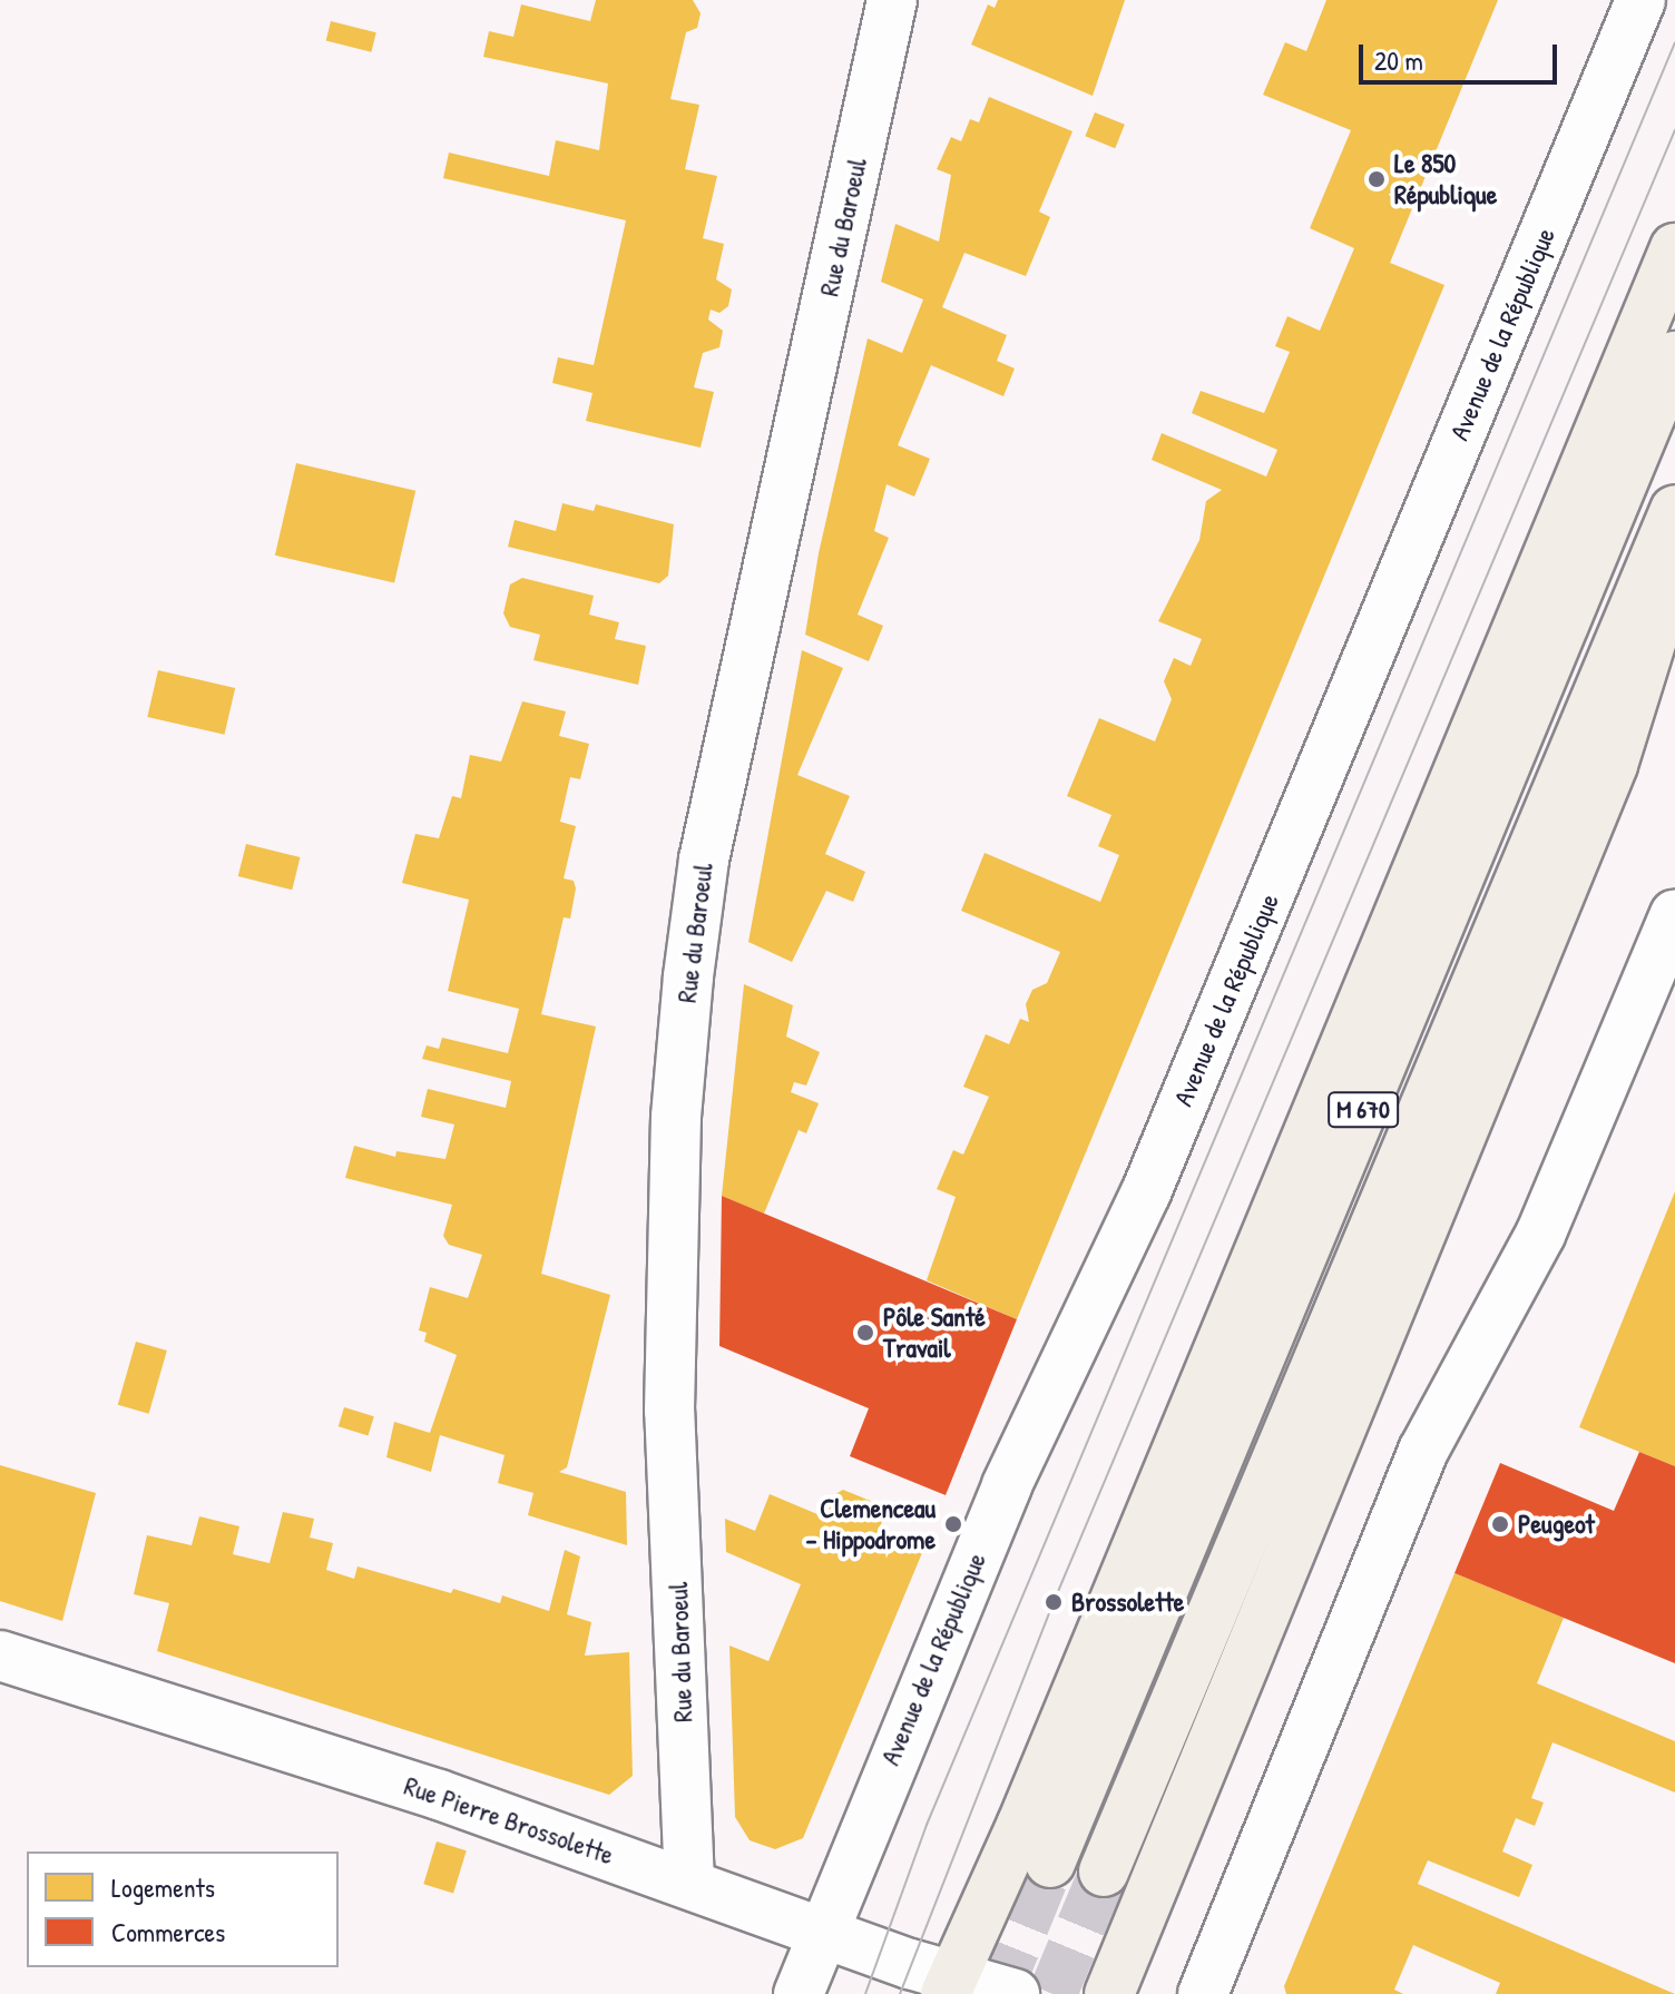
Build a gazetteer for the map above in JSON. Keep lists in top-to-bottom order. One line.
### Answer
{"streets":{"main road":["M 670"],"street":["Rue du Baroeul","Avenue de la République","Rue Pierre Brossolette"]},"crossings":[["Rue du Baroeul","Rue Pierre Brossolette"],["Avenue de la République","Rue Pierre Brossolette"]],"places":["Le 850 République","Pôle Santé Travail","Clemenceau – Hippodrome","Peugeot","Brossolette"],"legend":["Logements","Commerces"],"scale_bar":"20 m"}
